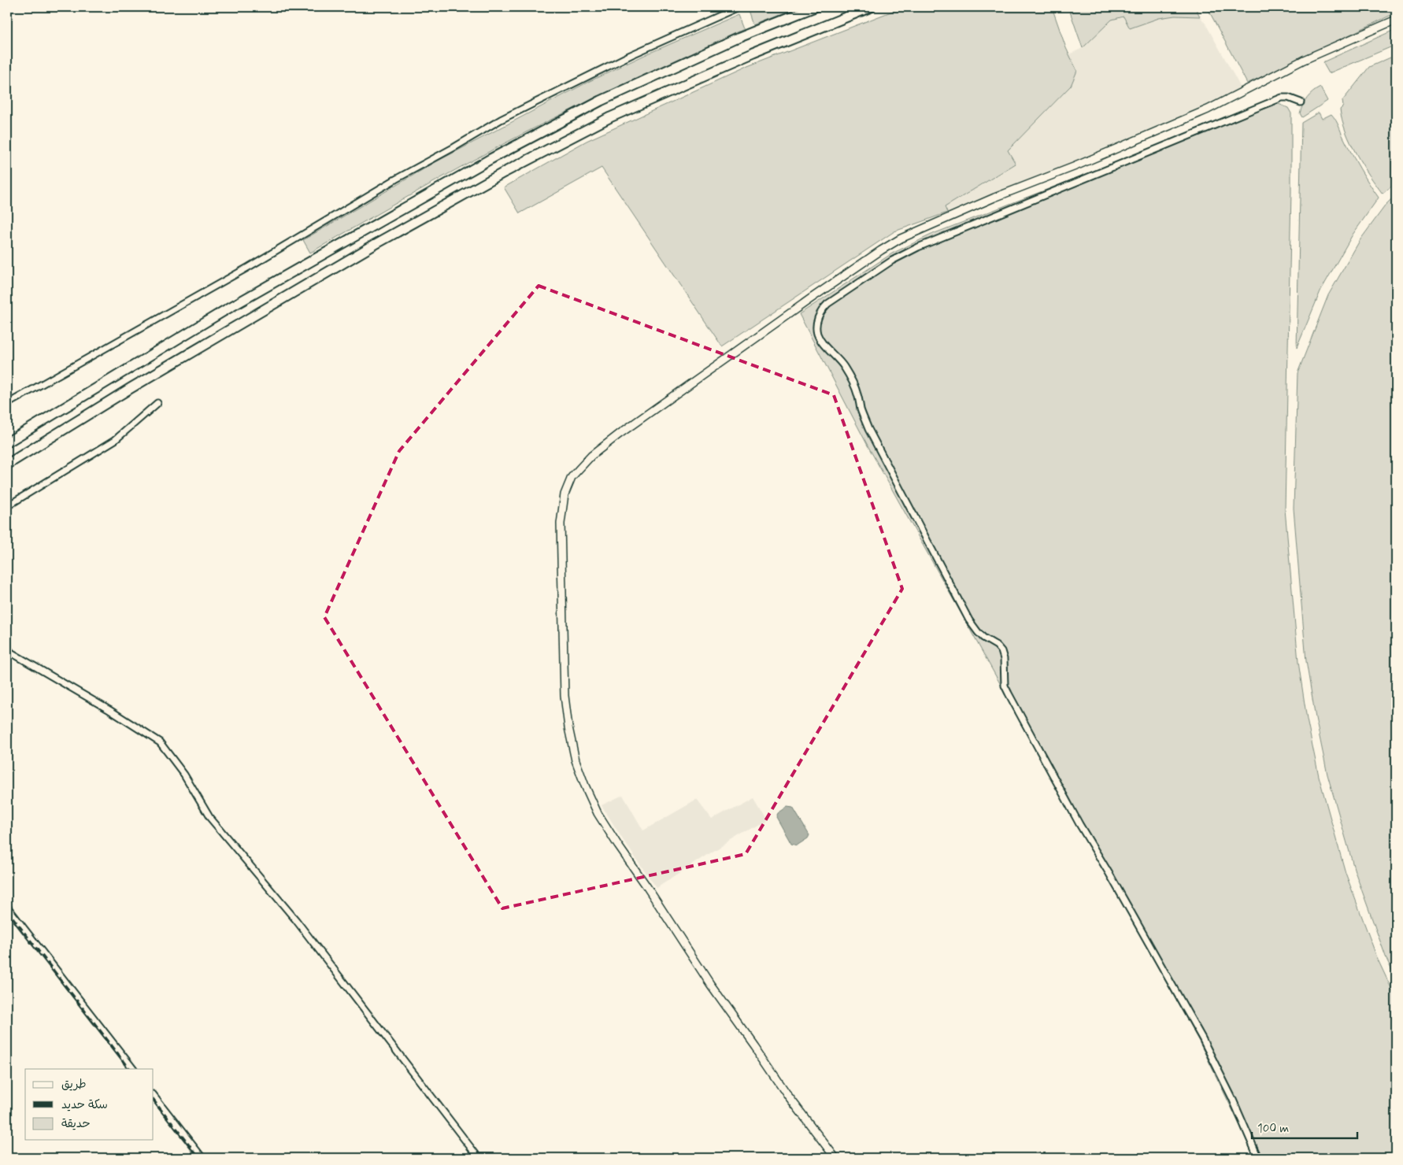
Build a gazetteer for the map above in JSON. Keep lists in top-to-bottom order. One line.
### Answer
{"legend":["طريق","سكة حديد","حديقة"],"scale_bar":"100 m"}
